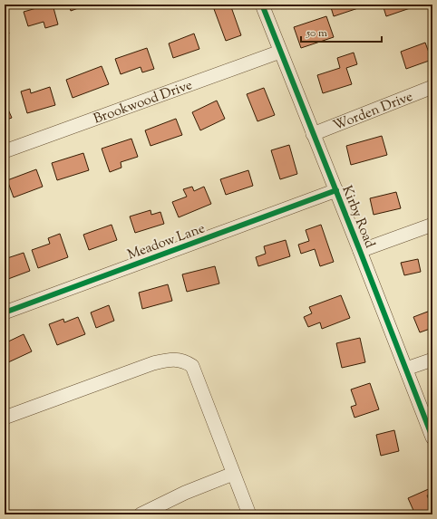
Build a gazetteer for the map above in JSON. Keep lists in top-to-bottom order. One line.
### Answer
{"streets":{"street":["Brookwood Drive","Worden Drive","Kirby Road","Meadow Lane"]},"crossings":[["Brookwood Drive","Kirby Road"],["Worden Drive","Kirby Road"],["Kirby Road","Meadow Lane"]],"scale_bar":"50 m"}
